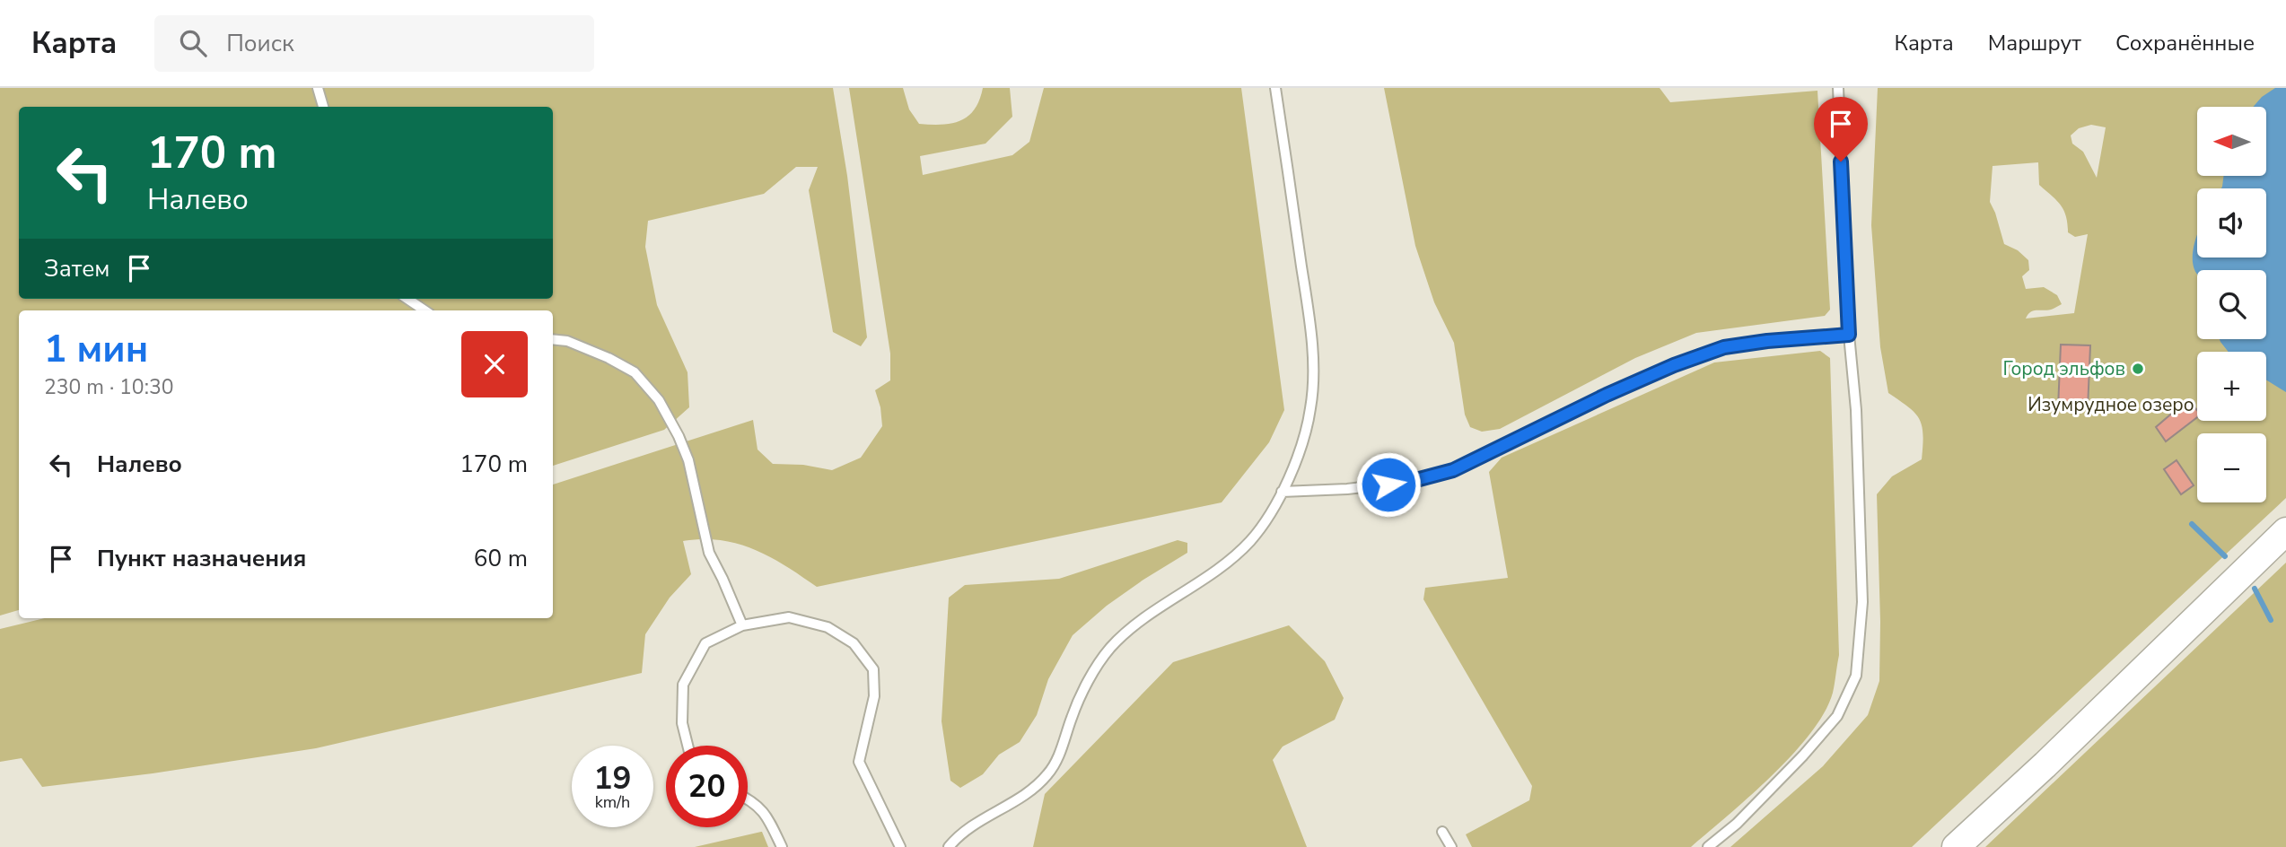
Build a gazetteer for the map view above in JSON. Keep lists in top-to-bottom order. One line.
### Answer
{"parks":["Изумрудное озеро"],"places":["Город эльфов"],"north":"left","page":{"header":"Карта","search":"Поиск","nav":["Карта","Маршрут","Сохранённые"],"map_buttons":["+","−"],"turn":["170 m","Налево"],"then":"Затем","heading":["1 мин","230 m · 10:30"],"list":[{"name":"Налево","value":"170 m"},{"name":"Пункт назначения","value":"60 m"}],"speed":"19 km/h","limit":"20"}}
